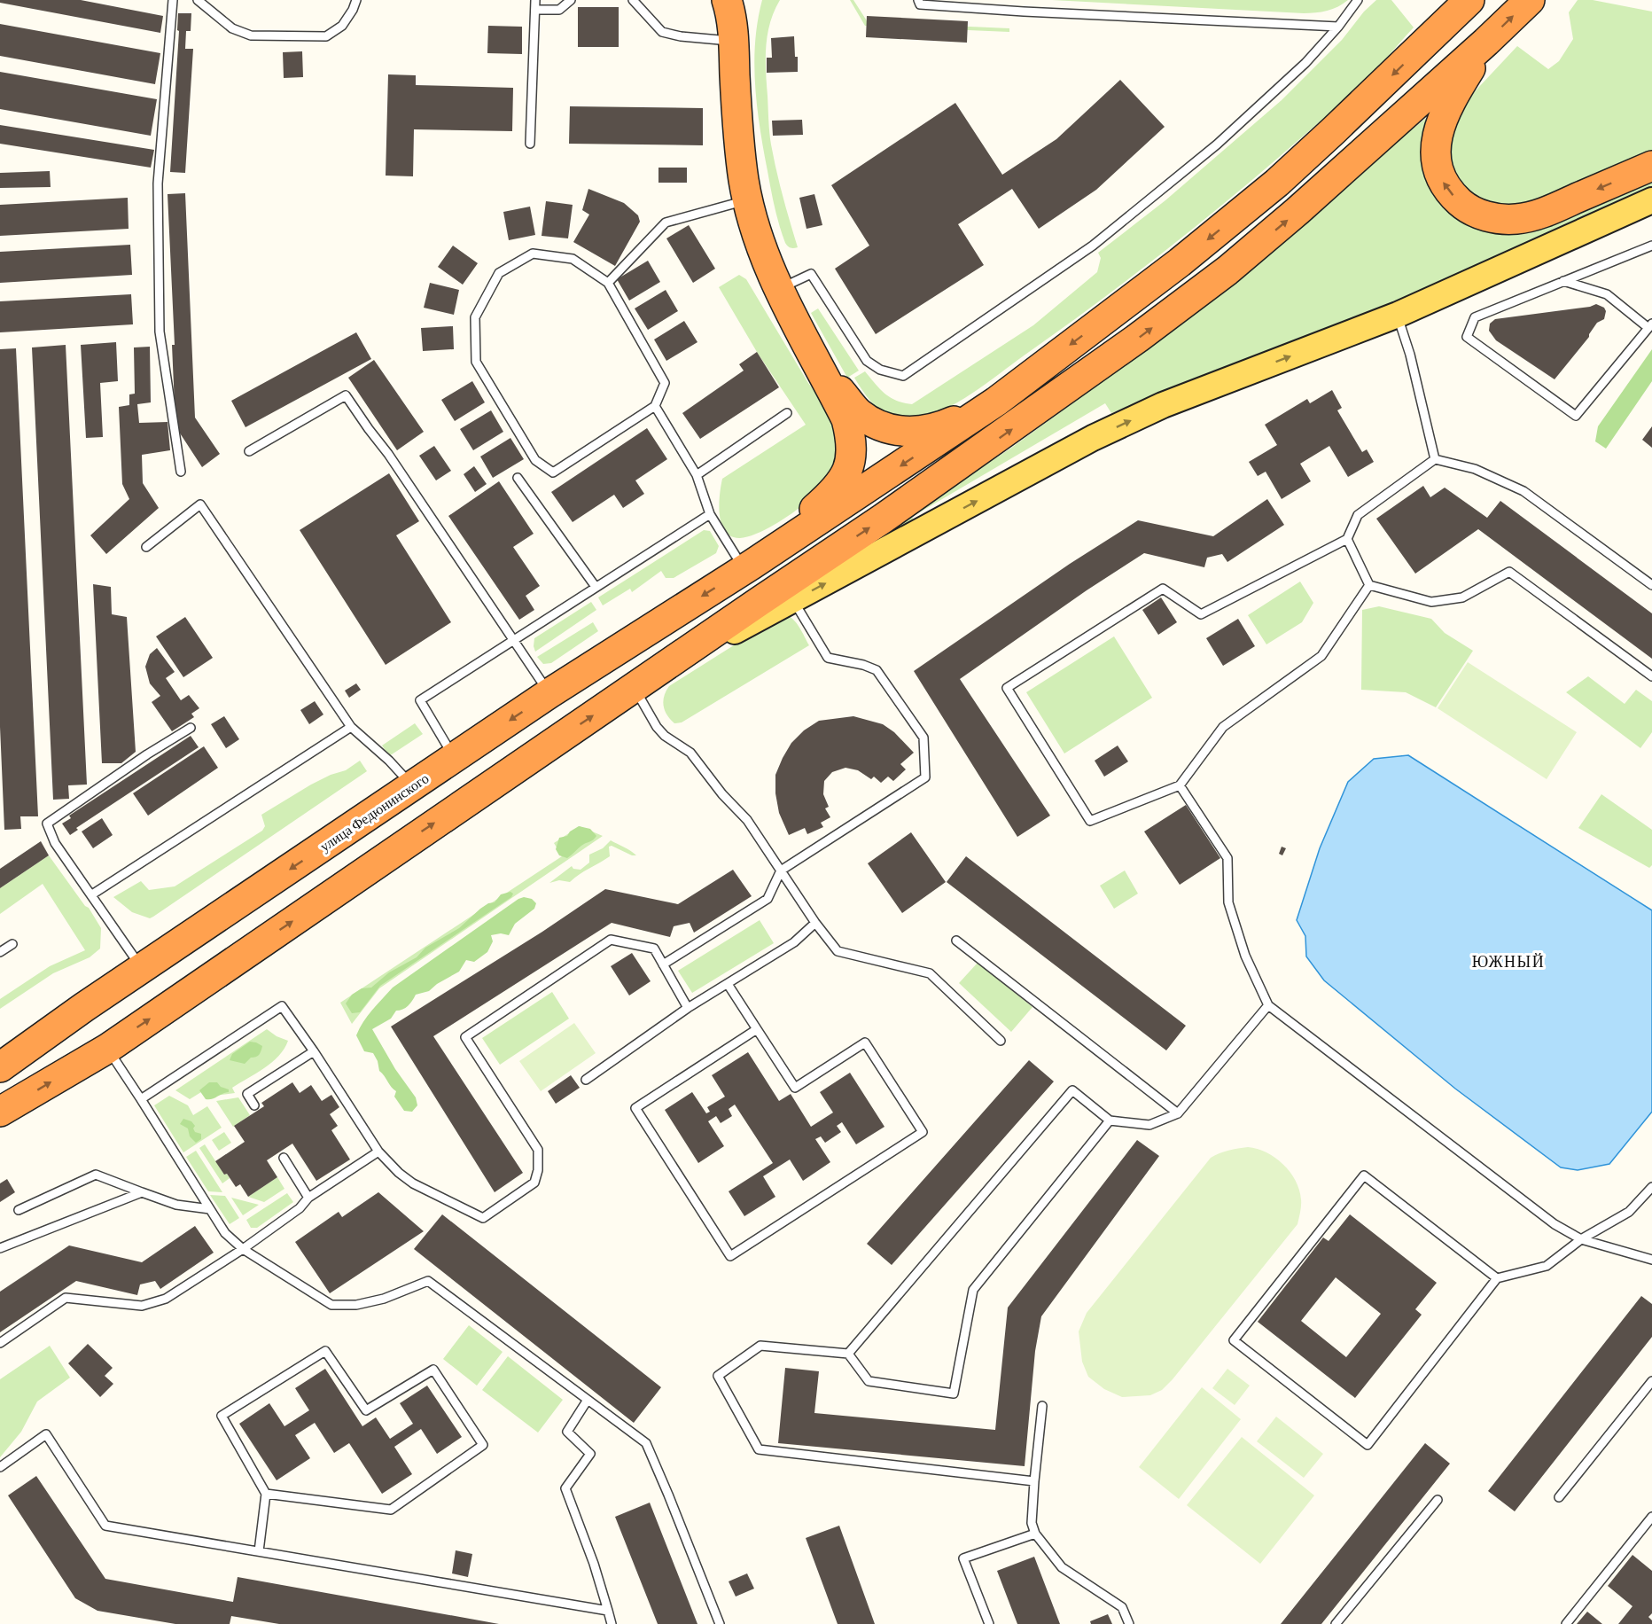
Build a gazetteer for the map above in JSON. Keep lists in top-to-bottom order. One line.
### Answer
{"streets":{"highway":["улица Федюнинского"]},"districts":["ЮЖНЫЙ"]}
